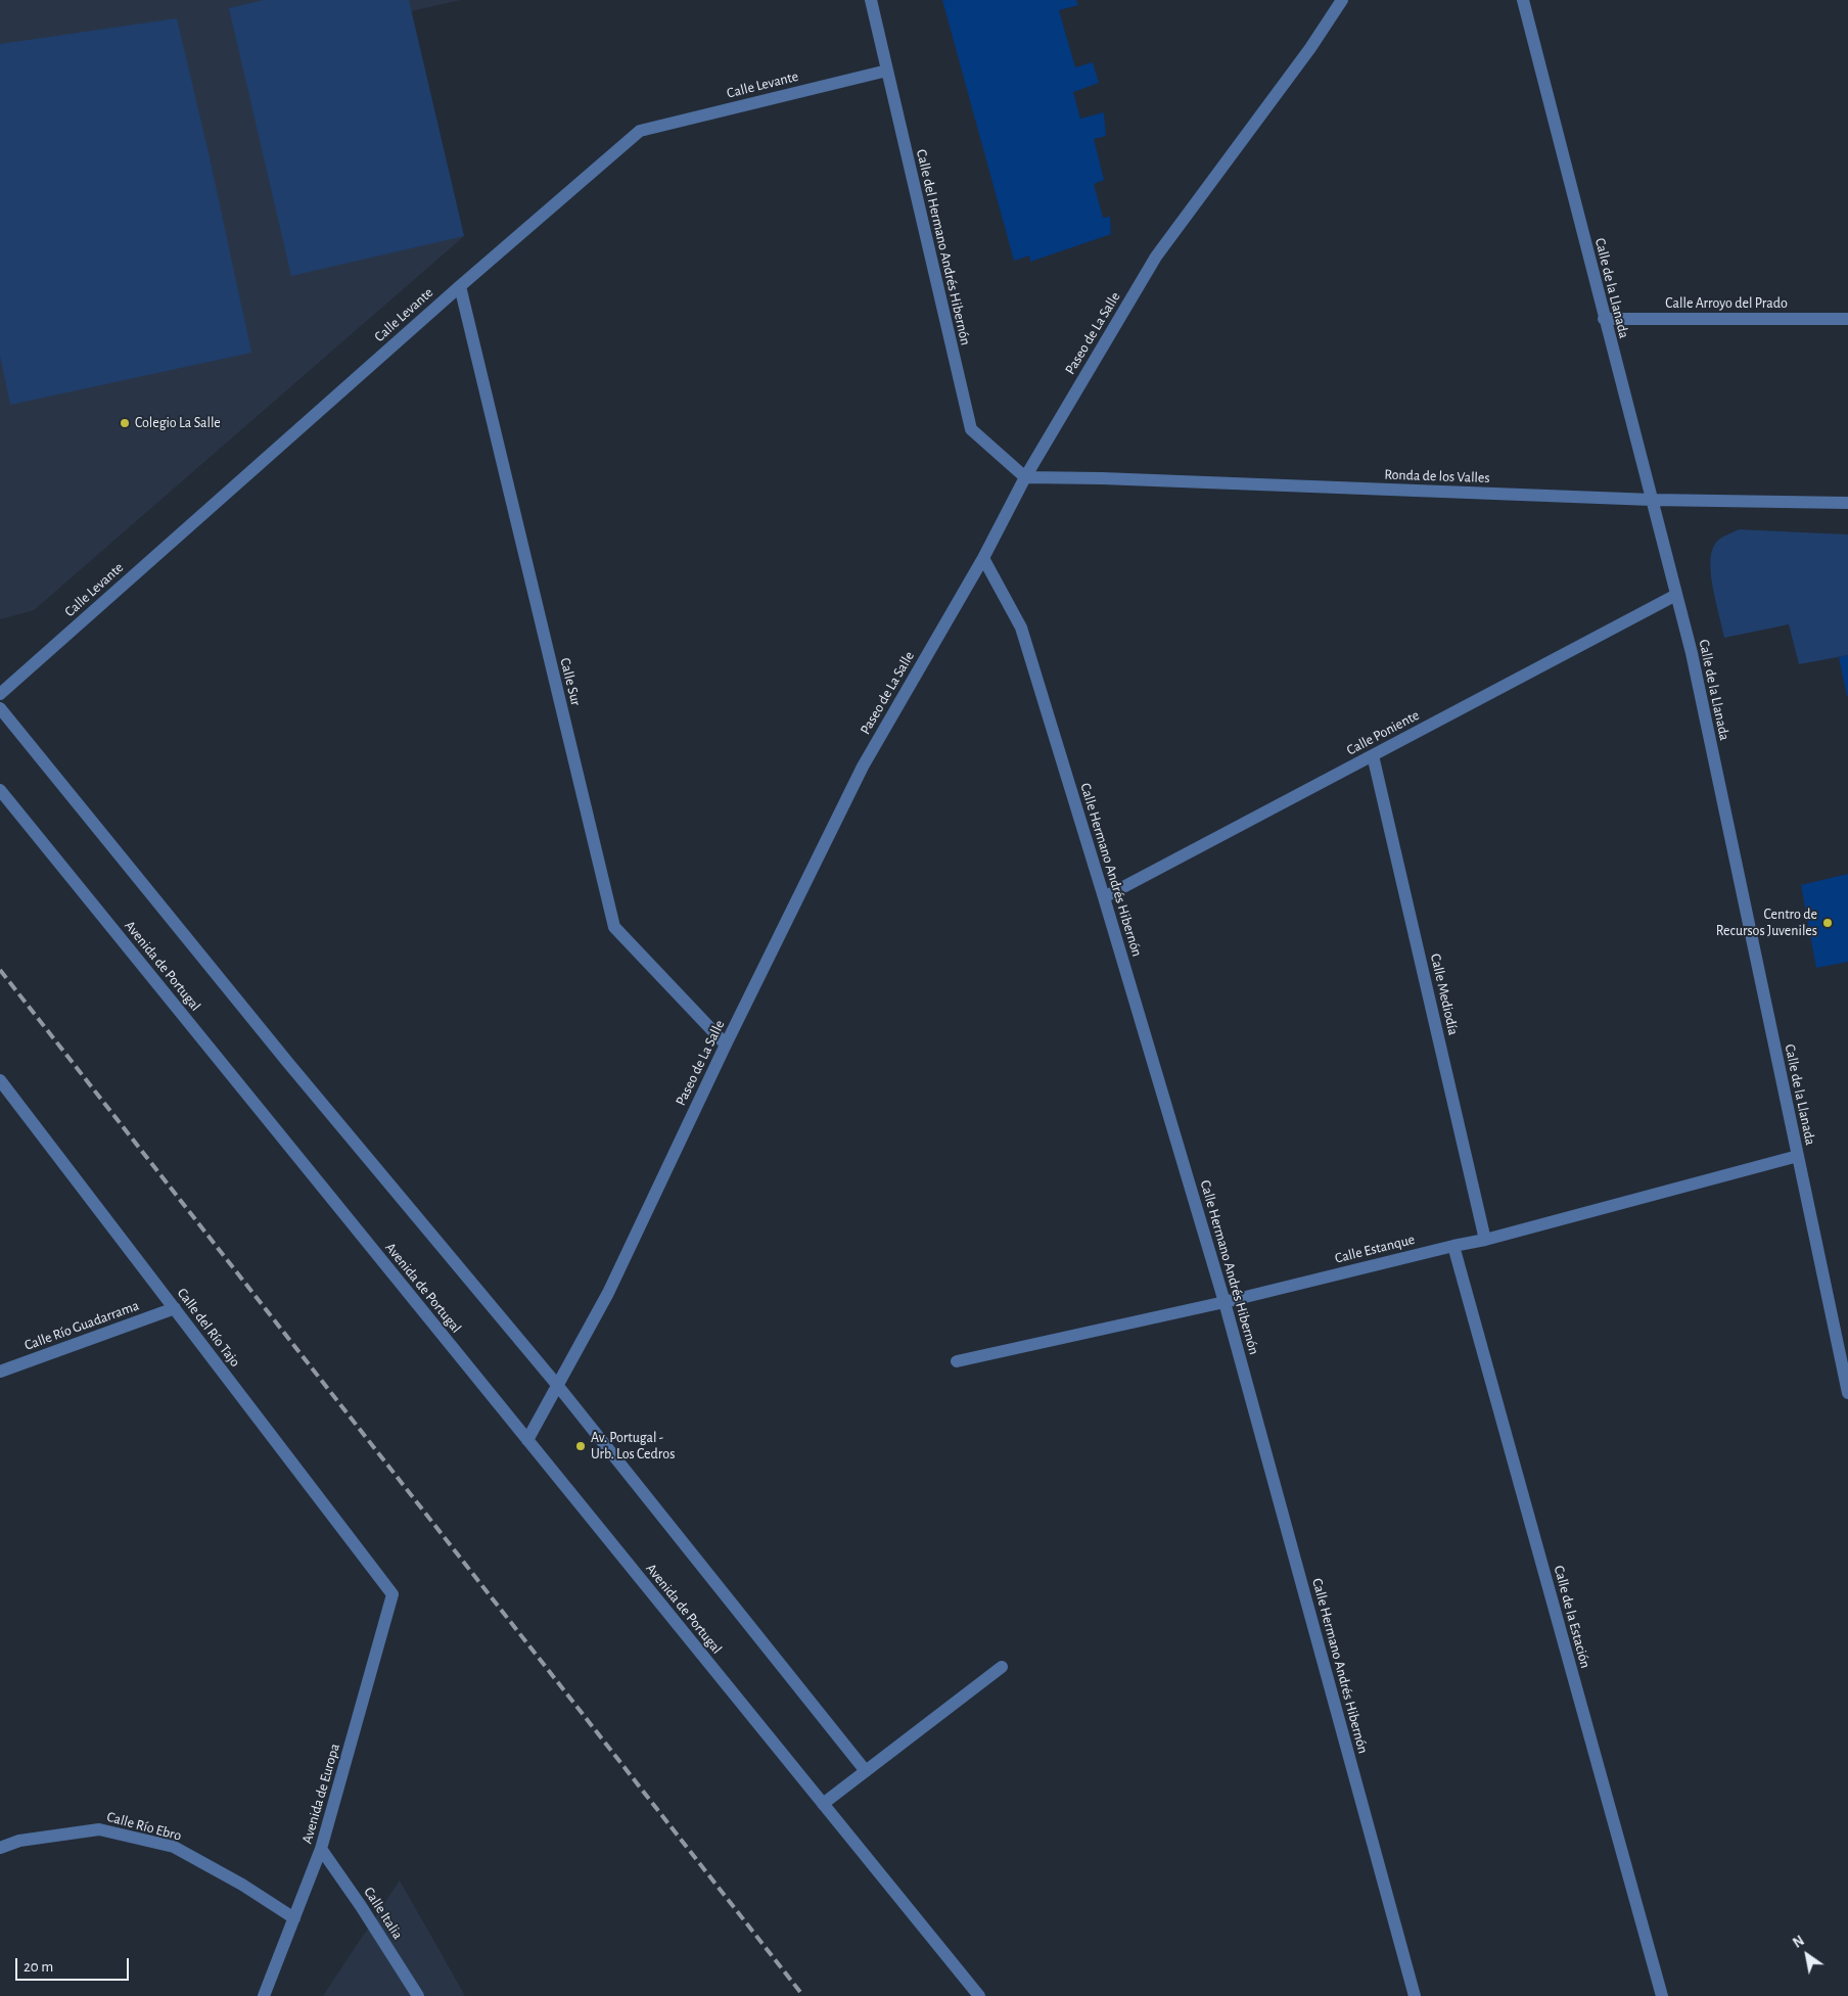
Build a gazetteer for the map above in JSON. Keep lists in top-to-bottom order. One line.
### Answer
{"streets":{"street":["Calle Levante","Calle del Hermano Andrés Hibernón","Calle de la Llanada","Calle Arroyo del Prado","Paseo de La Salle","Ronda de los Valles","Calle Sur","Calle Poniente","Calle Hermano Andrés Hibernón","Avenida de Portugal","Calle Mediodía","Calle Estanque","Calle Río Guadarrama","Calle del Río Tajo","Calle de la Estación","Avenida de Europa","Calle Río Ebro","Calle Italia"]},"crossings":[["Calle Levante","Calle del Hermano Andrés Hibernón"],["Calle Levante","Calle Sur"],["Calle del Hermano Andrés Hibernón","Paseo de La Salle"],["Calle del Hermano Andrés Hibernón","Ronda de los Valles"],["Calle de la Llanada","Calle Arroyo del Prado"],["Calle de la Llanada","Ronda de los Valles"],["Calle de la Llanada","Calle Poniente"],["Calle de la Llanada","Calle Estanque"],["Paseo de La Salle","Ronda de los Valles"],["Paseo de La Salle","Calle Sur"],["Paseo de La Salle","Calle Hermano Andrés Hibernón"],["Paseo de La Salle","Avenida de Portugal"],["Calle Poniente","Calle Hermano Andrés Hibernón"],["Calle Poniente","Calle Mediodía"],["Calle Hermano Andrés Hibernón","Calle Estanque"],["Calle Mediodía","Calle Estanque"],["Calle Estanque","Calle de la Estación"],["Calle Río Guadarrama","Calle del Río Tajo"],["Calle del Río Tajo","Avenida de Europa"],["Avenida de Europa","Calle Río Ebro"],["Avenida de Europa","Calle Italia"]],"places":["Colegio La Salle","Centro de Recursos Juveniles","Av. Portugal - Urb. Los Cedros"],"scale_bar":"20 m","north":"top left"}
